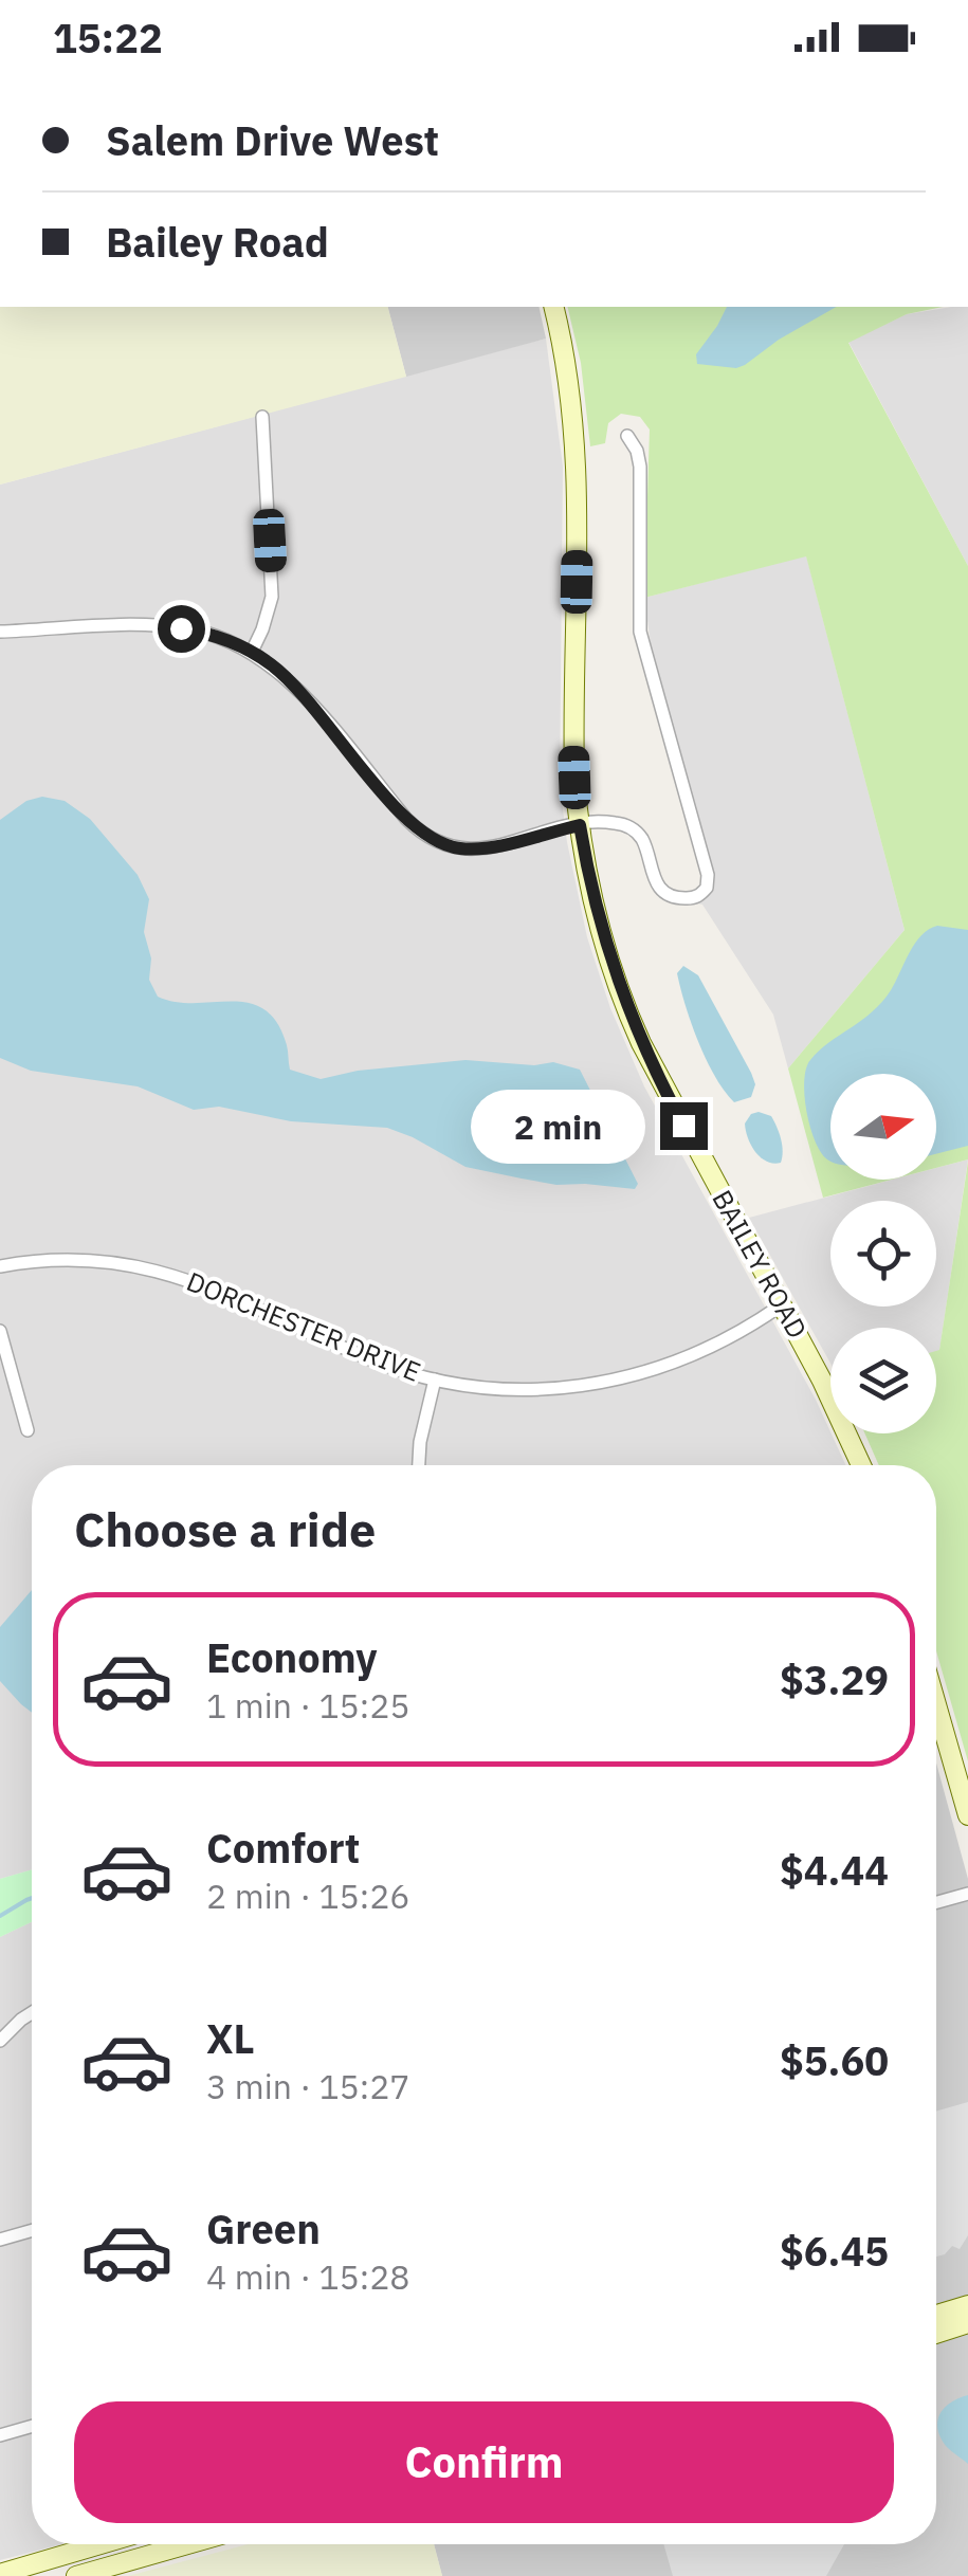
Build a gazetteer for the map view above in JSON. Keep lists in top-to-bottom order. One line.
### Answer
{"streets":{"main road":["BAILEY ROAD"],"street":["DORCHESTER DRIVE"]},"crossings":[["BAILEY ROAD","DORCHESTER DRIVE"]],"north":"right","page":{"status":"15:22","banner":["Salem Drive West","Bailey Road"],"bubble":"2 min","heading":"Choose a ride","list":[{"name":"Economy","note":"1 min · 15:25","value":"$3.29"},{"name":"Comfort","note":"2 min · 15:26","value":"$4.44"},{"name":"XL","note":"3 min · 15:27","value":"$5.60"},{"name":"Green","note":"4 min · 15:28","value":"$6.45"}],"buttons":"Confirm"}}
